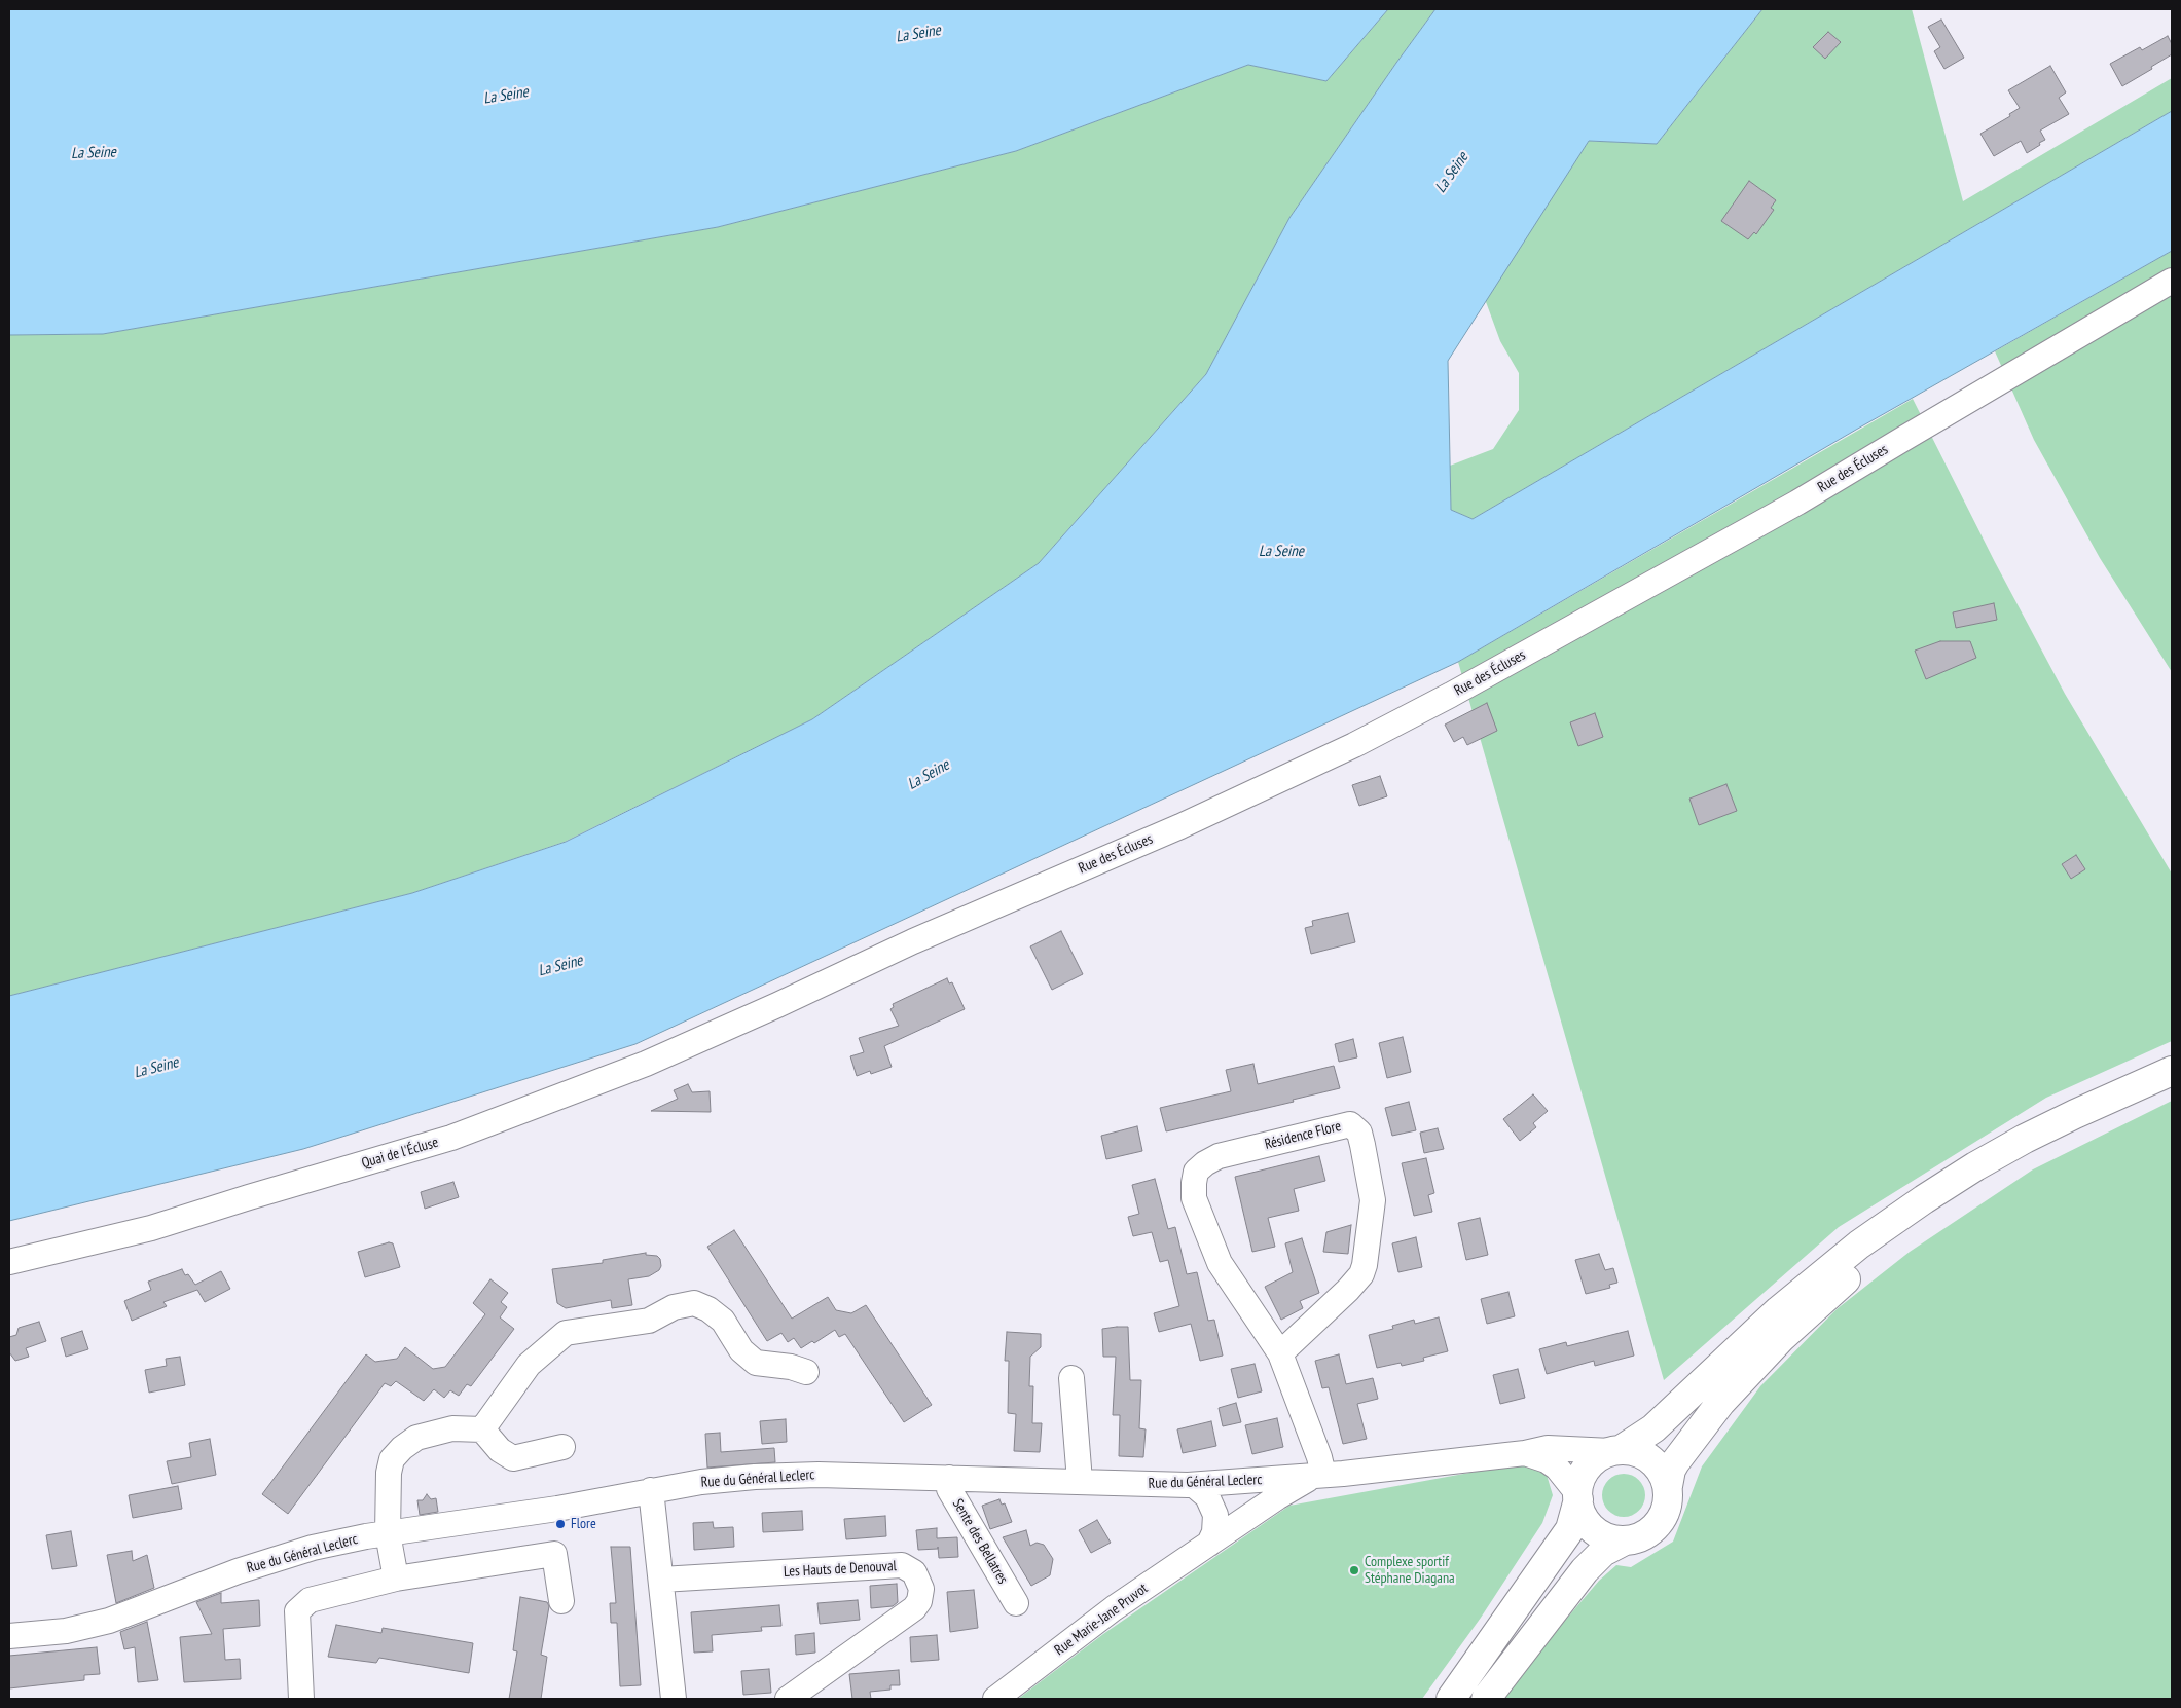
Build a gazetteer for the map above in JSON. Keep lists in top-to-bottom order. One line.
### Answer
{"streets":{"street":["Rue des Écluses","Résidence Flore","Quai de l'Écluse","Rue du Général Leclerc","Sente des Bellatres","Les Hauts de Denouval","Rue Marie-Jane Pruvot"]},"crossings":[["Rue des Écluses","Quai de l'Écluse"],["Résidence Flore","Rue du Général Leclerc"],["Résidence Flore","Rue Marie-Jane Pruvot"],["Rue du Général Leclerc","Sente des Bellatres"],["Rue du Général Leclerc","Rue Marie-Jane Pruvot"]],"water":["La Seine"],"places":["Flore","Complexe sportif Stéphane Diagana"]}
